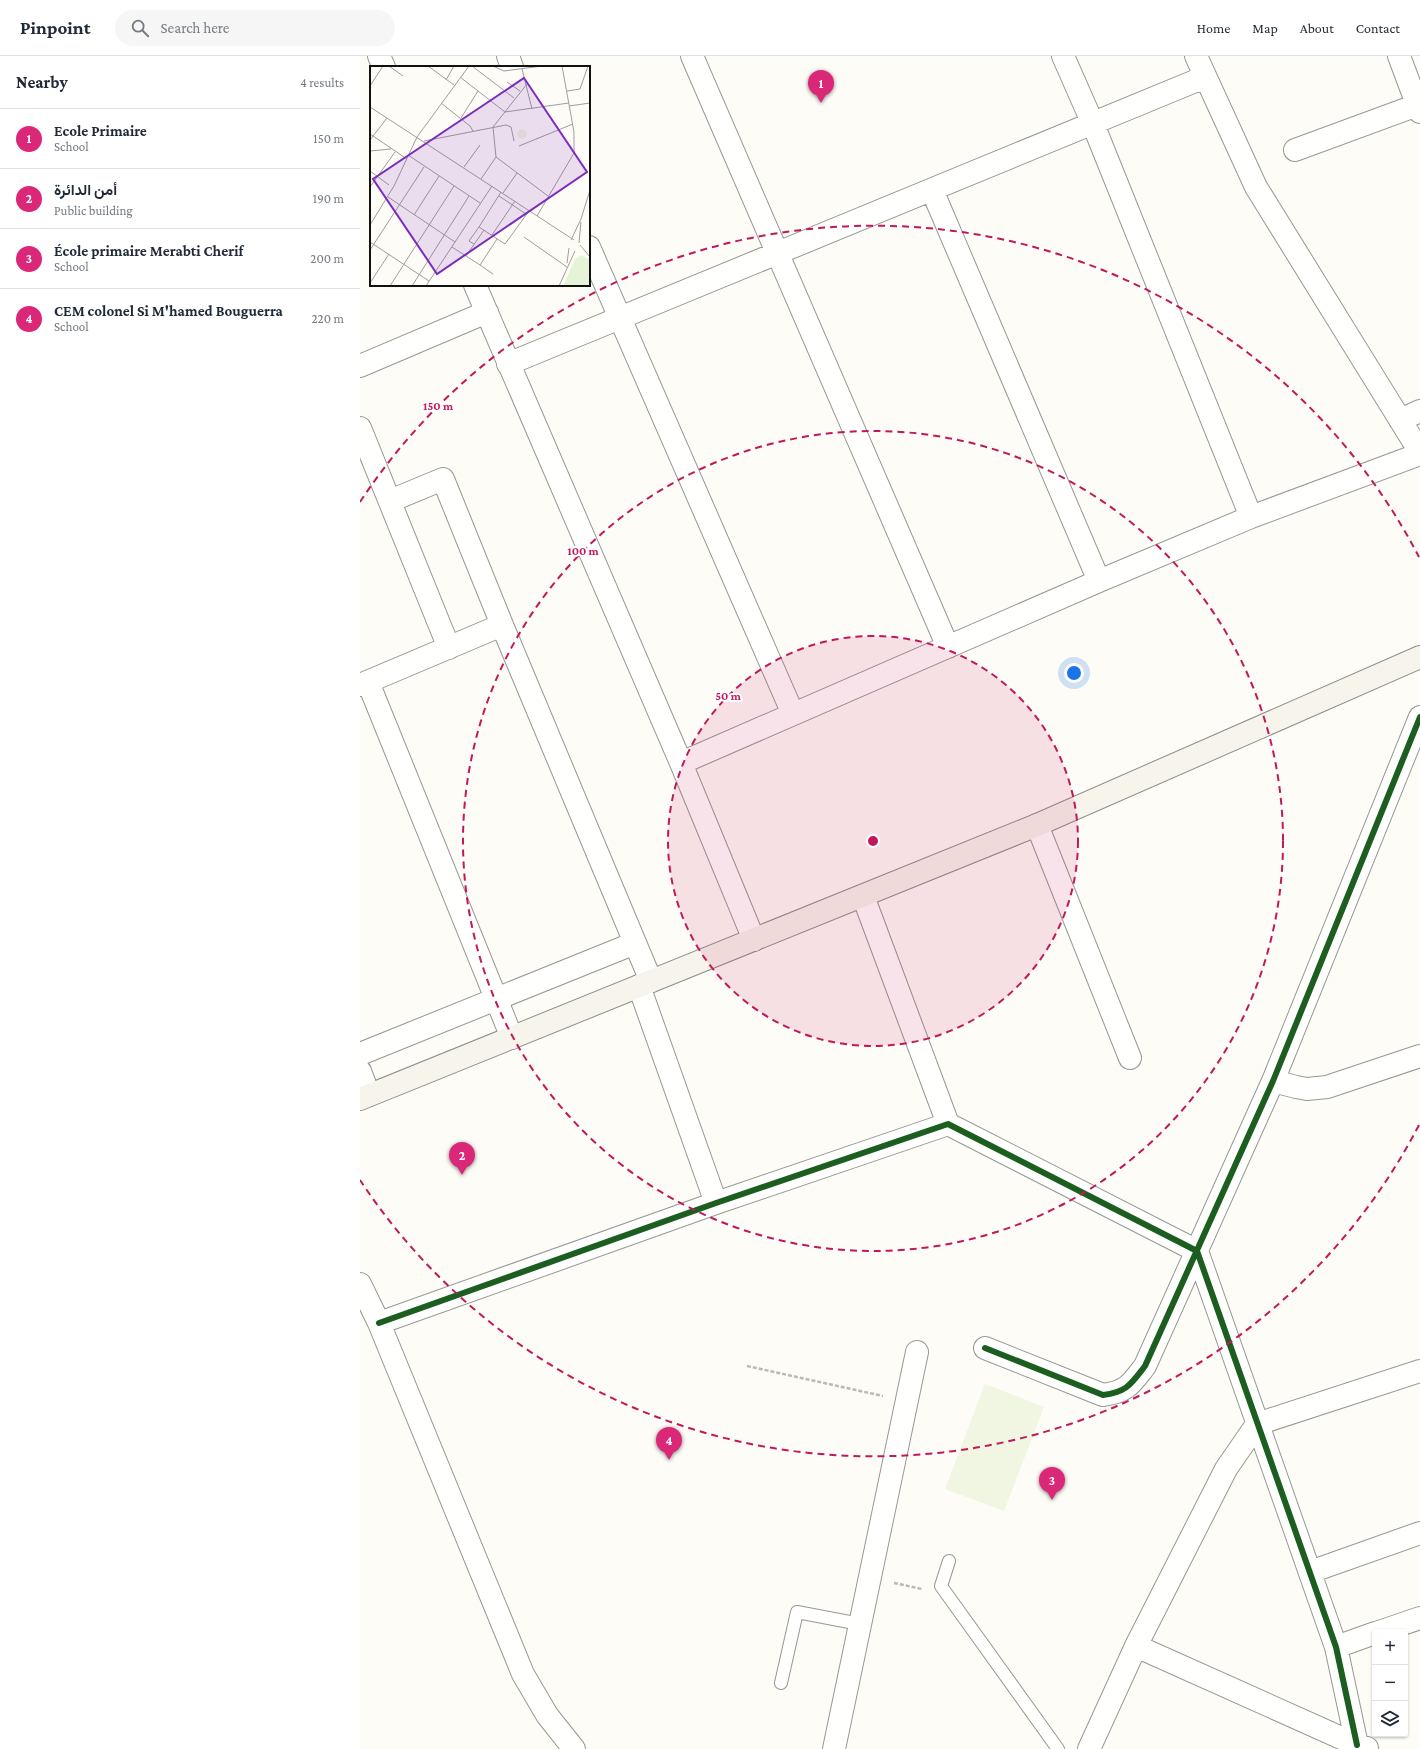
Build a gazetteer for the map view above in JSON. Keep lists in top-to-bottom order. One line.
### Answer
{"page":{"header":"Pinpoint","search":"Search here","nav":["Home","Map","About","Contact"],"heading":["Nearby","4 results"],"pins":["1","2","4","3"],"list":[{"mark":"1","name":"Ecole Primaire","note":"School","value":"150 m"},{"mark":"2","name":"أمن الدائرة","note":"Public building","value":"190 m"},{"mark":"3","name":"École primaire Merabti Cherif","note":"School","value":"200 m"},{"mark":"4","name":"CEM colonel Si M'hamed Bouguerra","note":"School","value":"220 m"}],"map_buttons":["+","−"]},"rings":["150 m","100 m","50 m"]}
